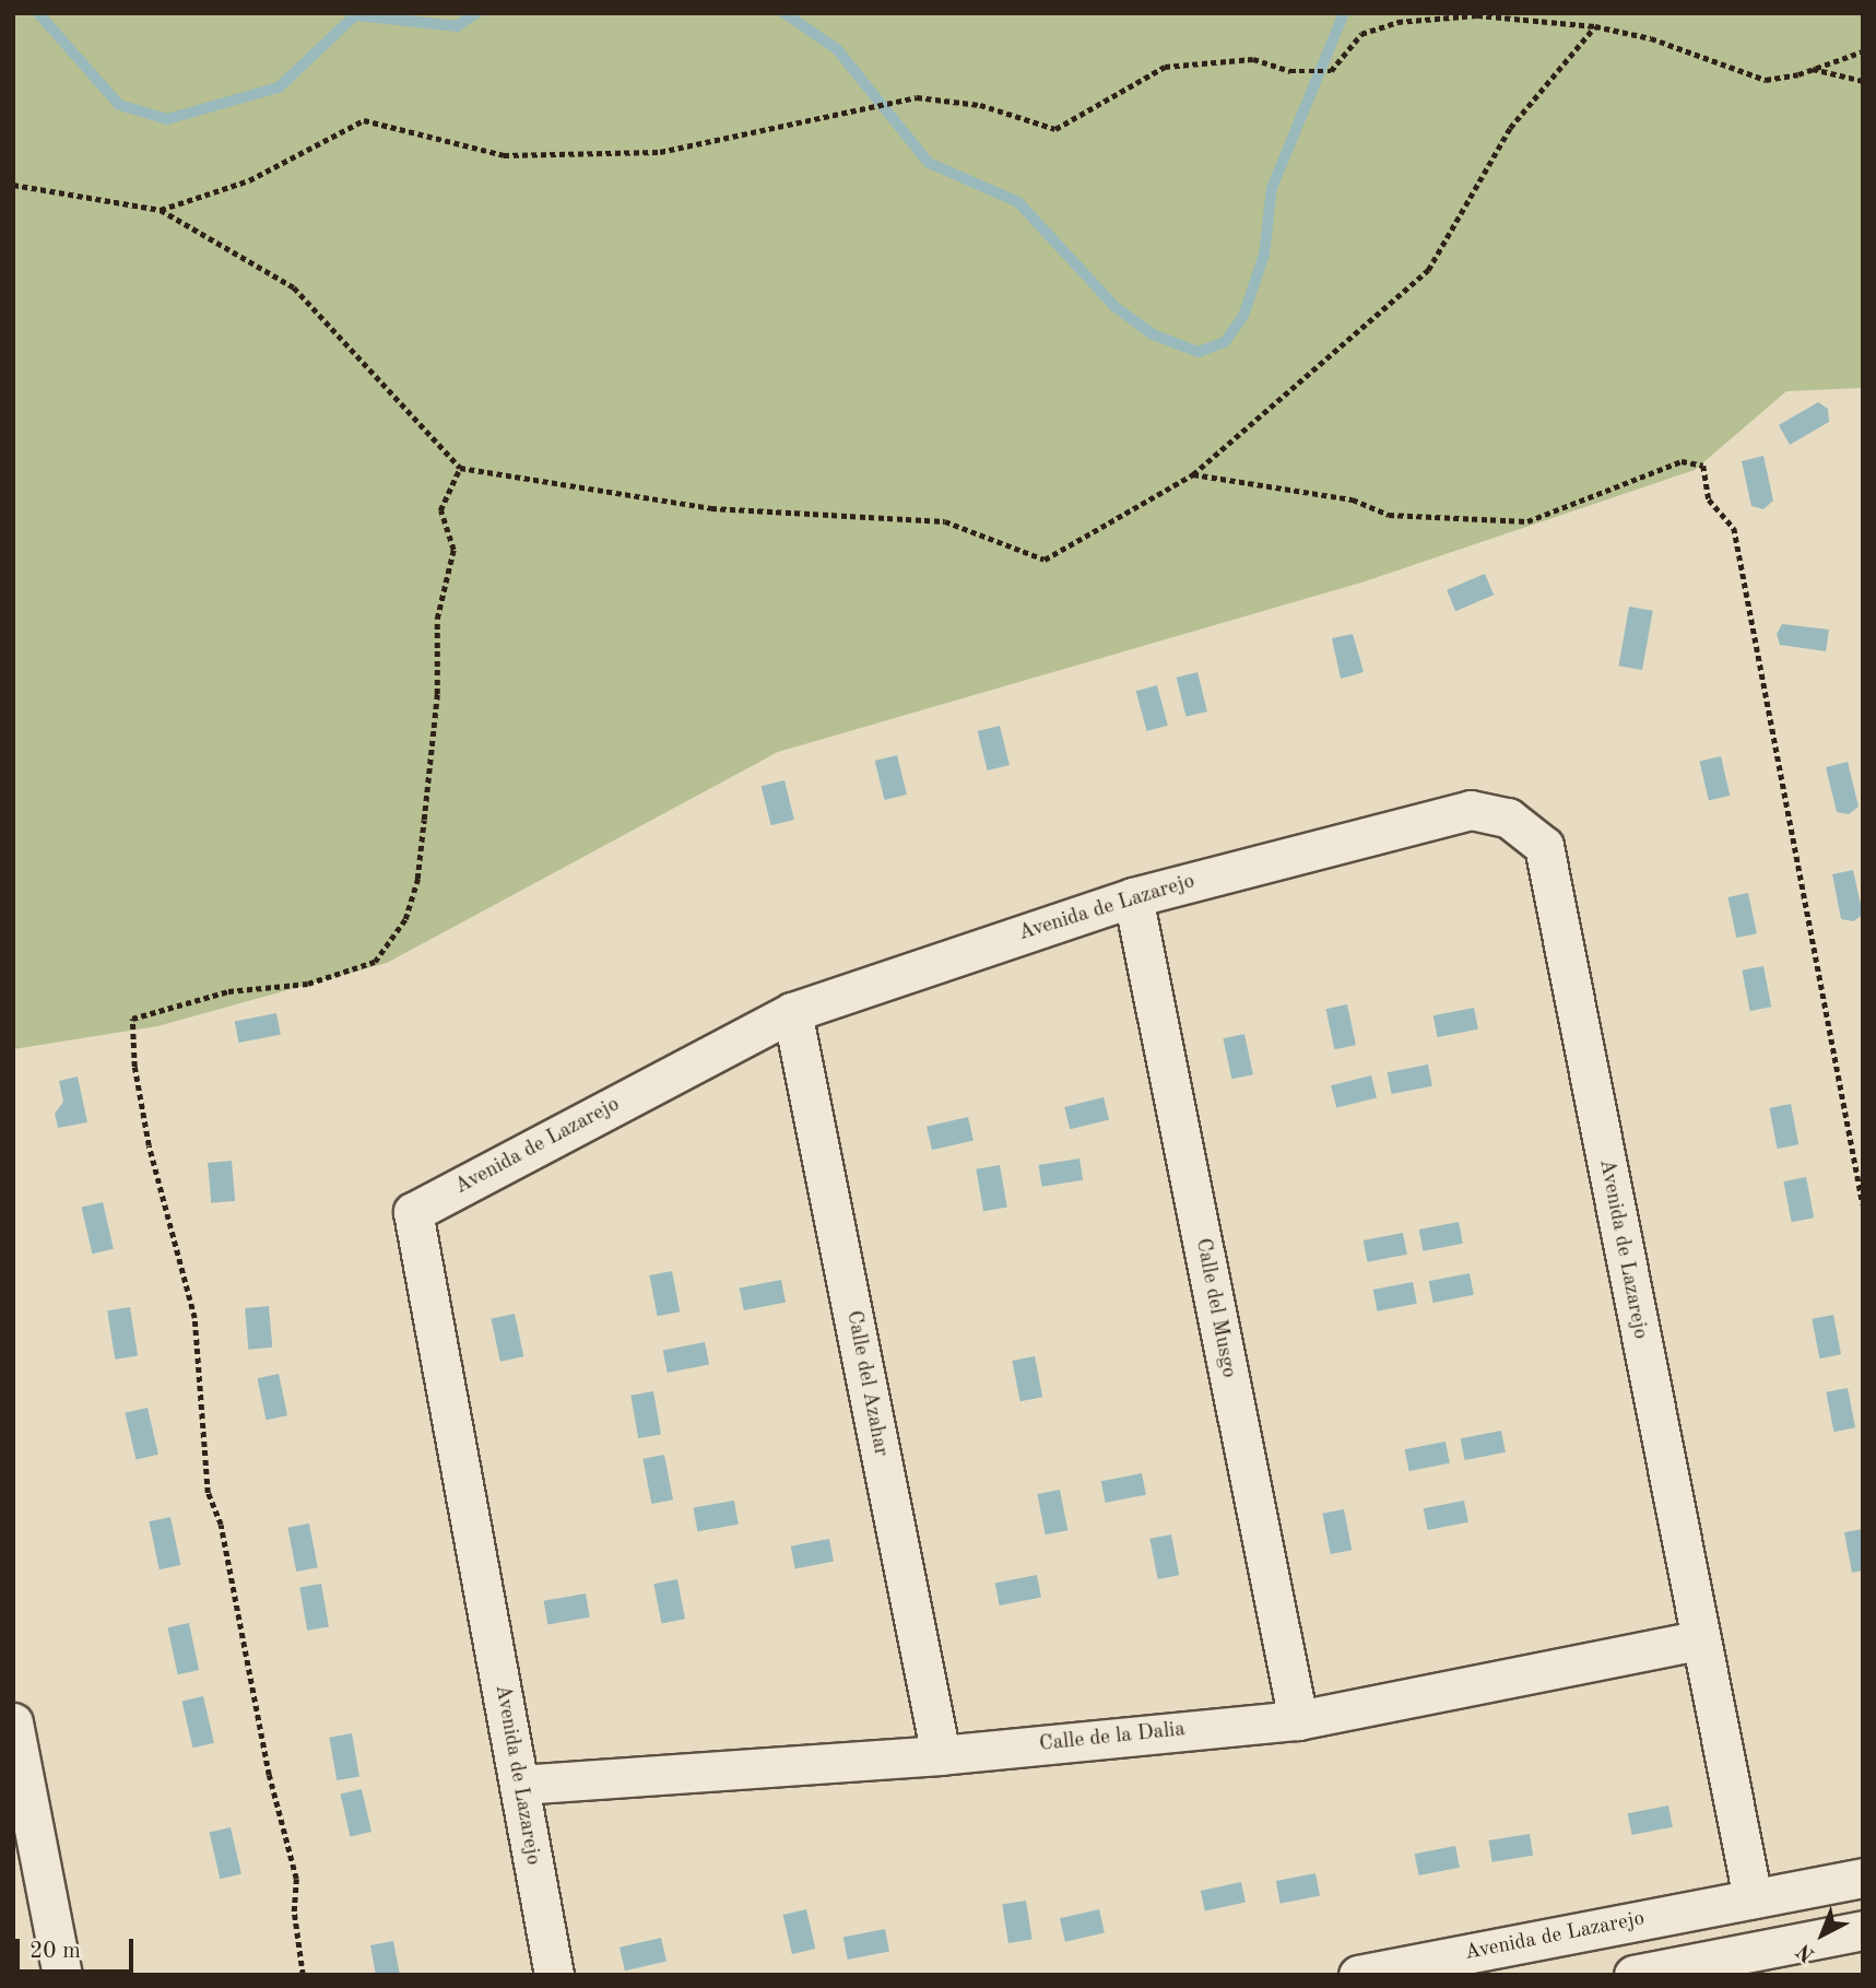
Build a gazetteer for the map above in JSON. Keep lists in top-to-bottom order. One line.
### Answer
{"streets":{"street":["Avenida de Lazarejo","Calle del Musgo","Calle del Azahar","Calle de la Dalia"]},"crossings":[["Avenida de Lazarejo","Calle del Musgo"],["Avenida de Lazarejo","Calle del Azahar"],["Avenida de Lazarejo","Calle de la Dalia"],["Calle del Musgo","Calle de la Dalia"],["Calle del Azahar","Calle de la Dalia"]],"scale_bar":"20 m","north":"bottom left"}
